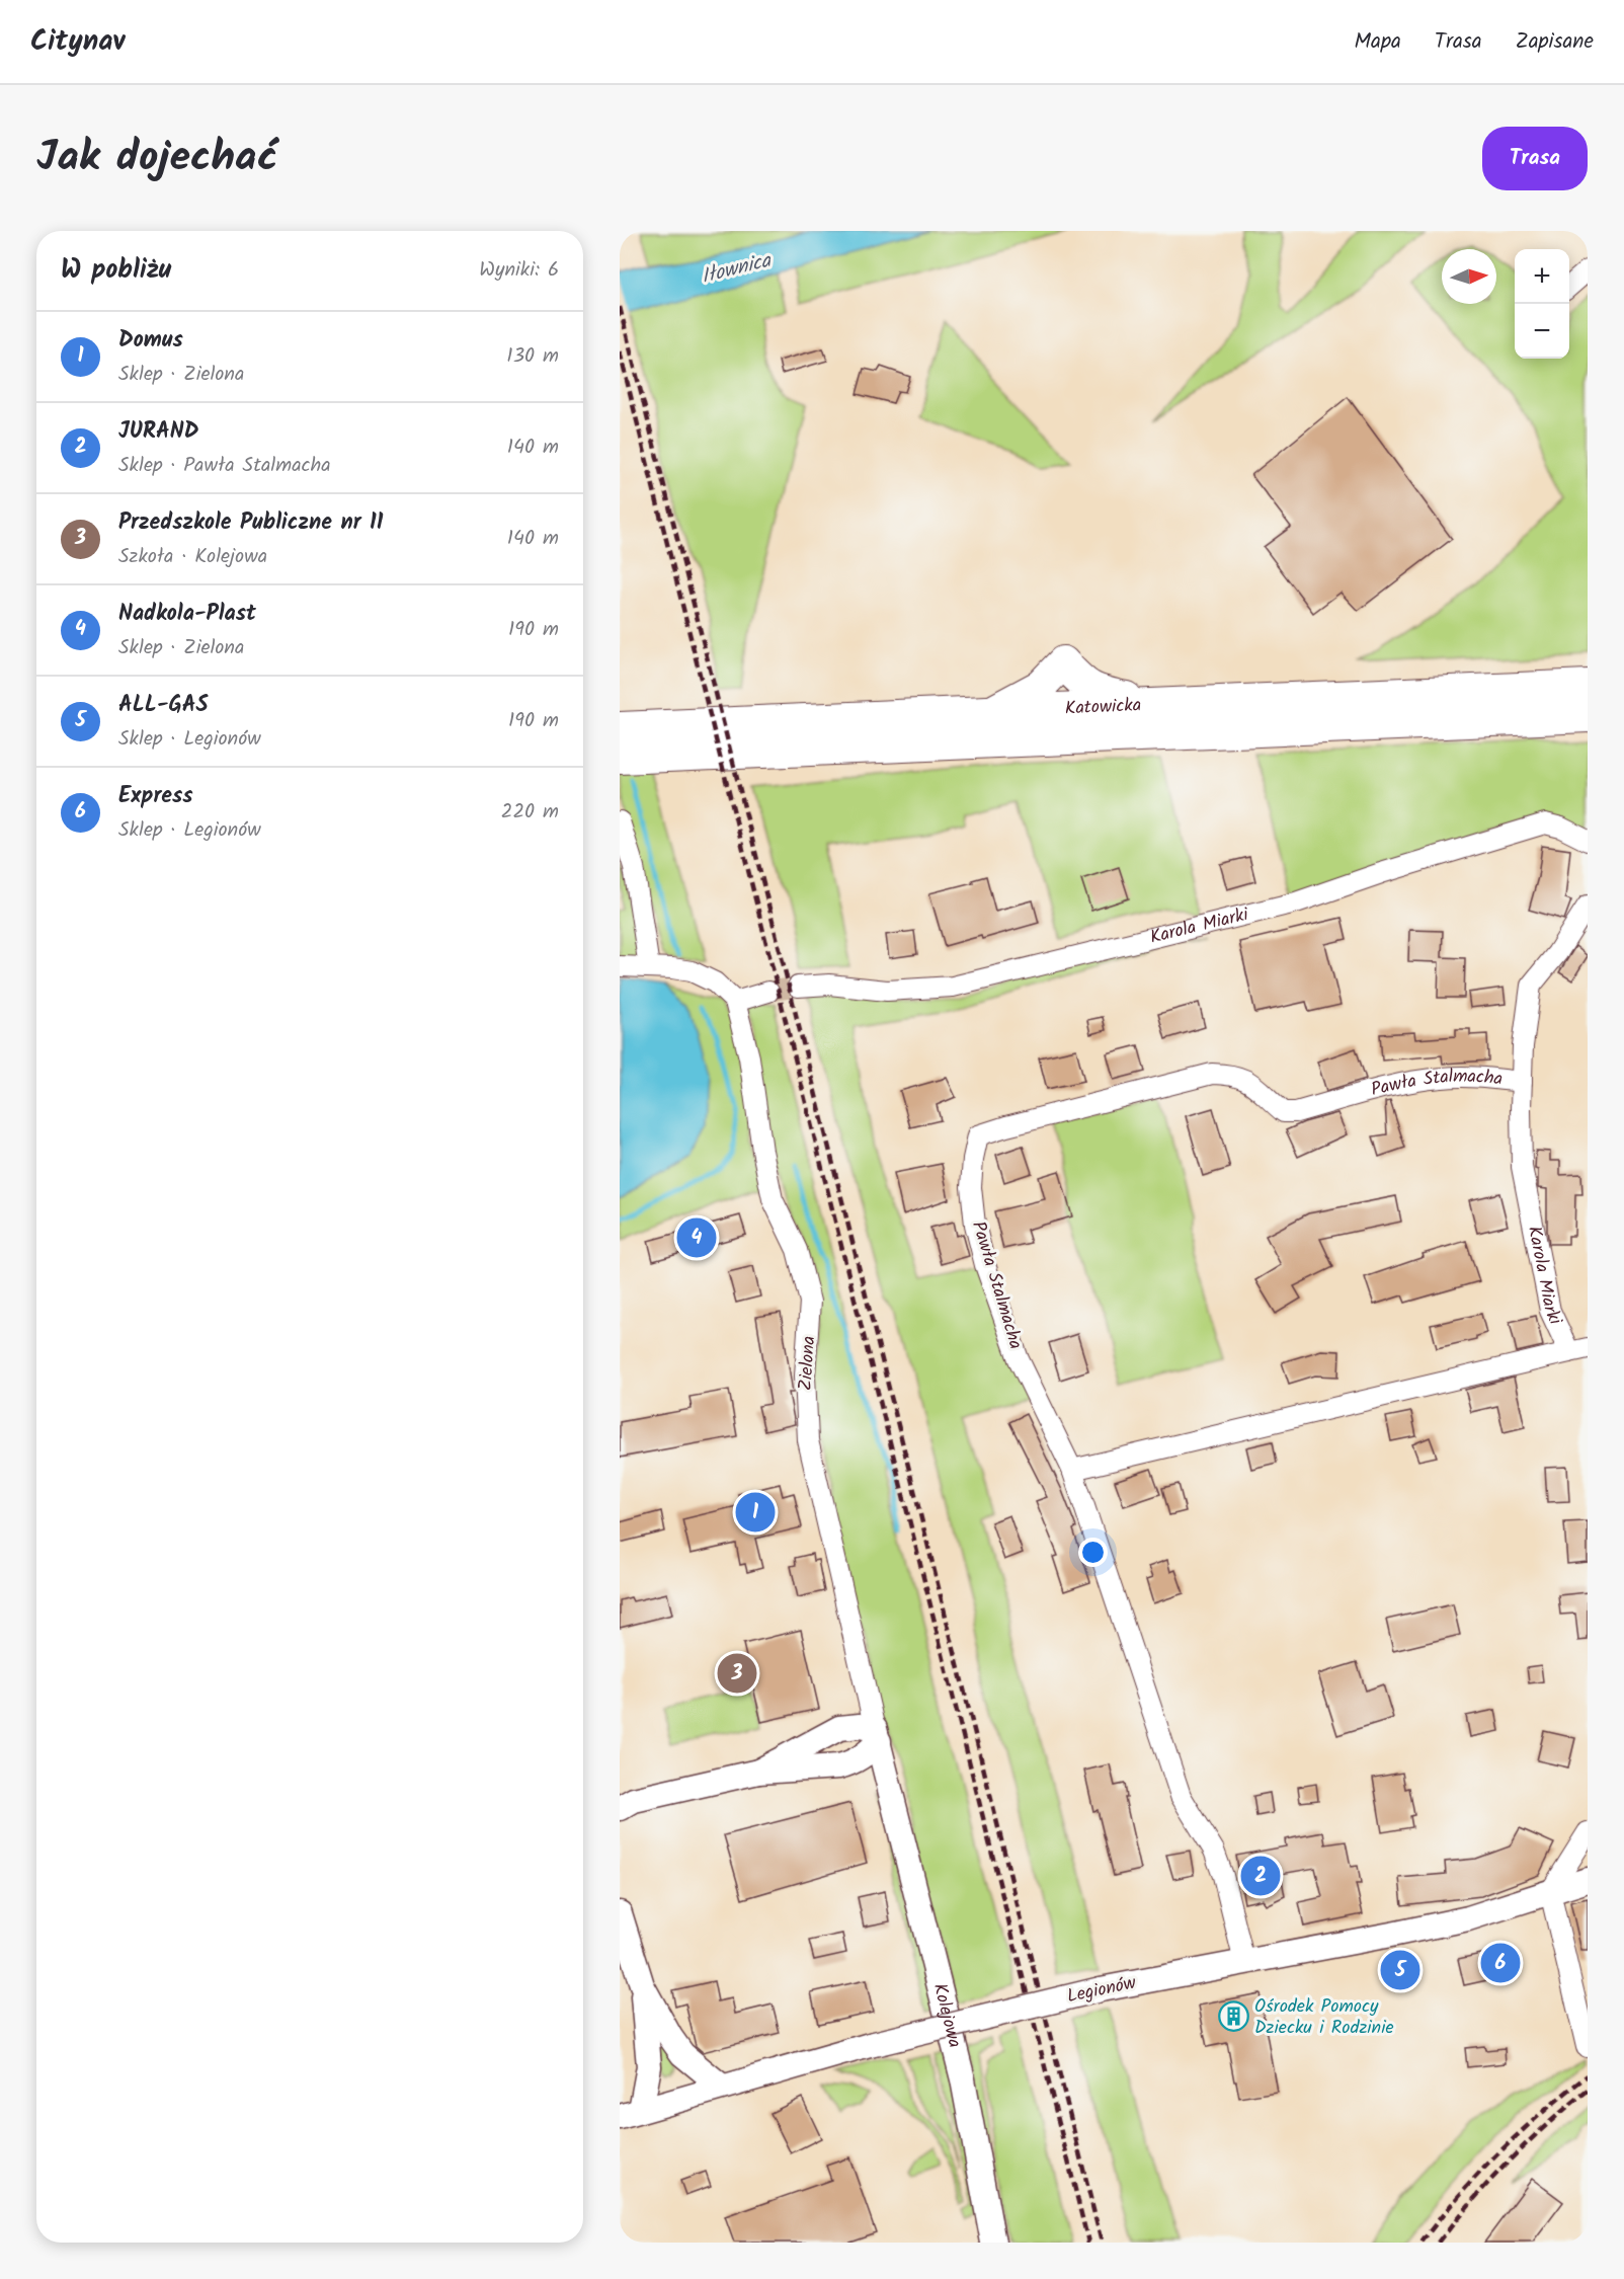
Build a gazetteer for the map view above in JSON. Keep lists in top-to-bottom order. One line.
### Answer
{"streets":{"main road":["Katowicka"],"street":["Karola Miarki","Pawła Stalmacha","Zielona","Legionów","Kolejowa"]},"crossings":[["Karola Miarki","Pawła Stalmacha"],["Pawła Stalmacha","Legionów"],["Zielona","Kolejowa"]],"water":["Iłownica"],"places":{"building":["Ośrodek Pomocy Dziecku i Rodzinie"]},"north":"right","page":{"header":"Citynav","nav":["Mapa","Trasa","Zapisane"],"title":"Jak dojechać","buttons":"Trasa","heading":["W pobliżu","Wyniki: 6"],"map_buttons":["+","−"],"list":[{"mark":"1","name":"Domus","note":"Sklep · Zielona","value":"130 m"},{"mark":"2","name":"JURAND","note":"Sklep · Pawła Stalmacha","value":"140 m"},{"mark":"3","name":"Przedszkole Publiczne nr 11","note":"Szkoła · Kolejowa","value":"140 m"},{"mark":"4","name":"Nadkola-Plast","note":"Sklep · Zielona","value":"190 m"},{"mark":"5","name":"ALL-GAS","note":"Sklep · Legionów","value":"190 m"},{"mark":"6","name":"Express","note":"Sklep · Legionów","value":"220 m"}],"pins":["4","1","3","2","6","5"]}}
